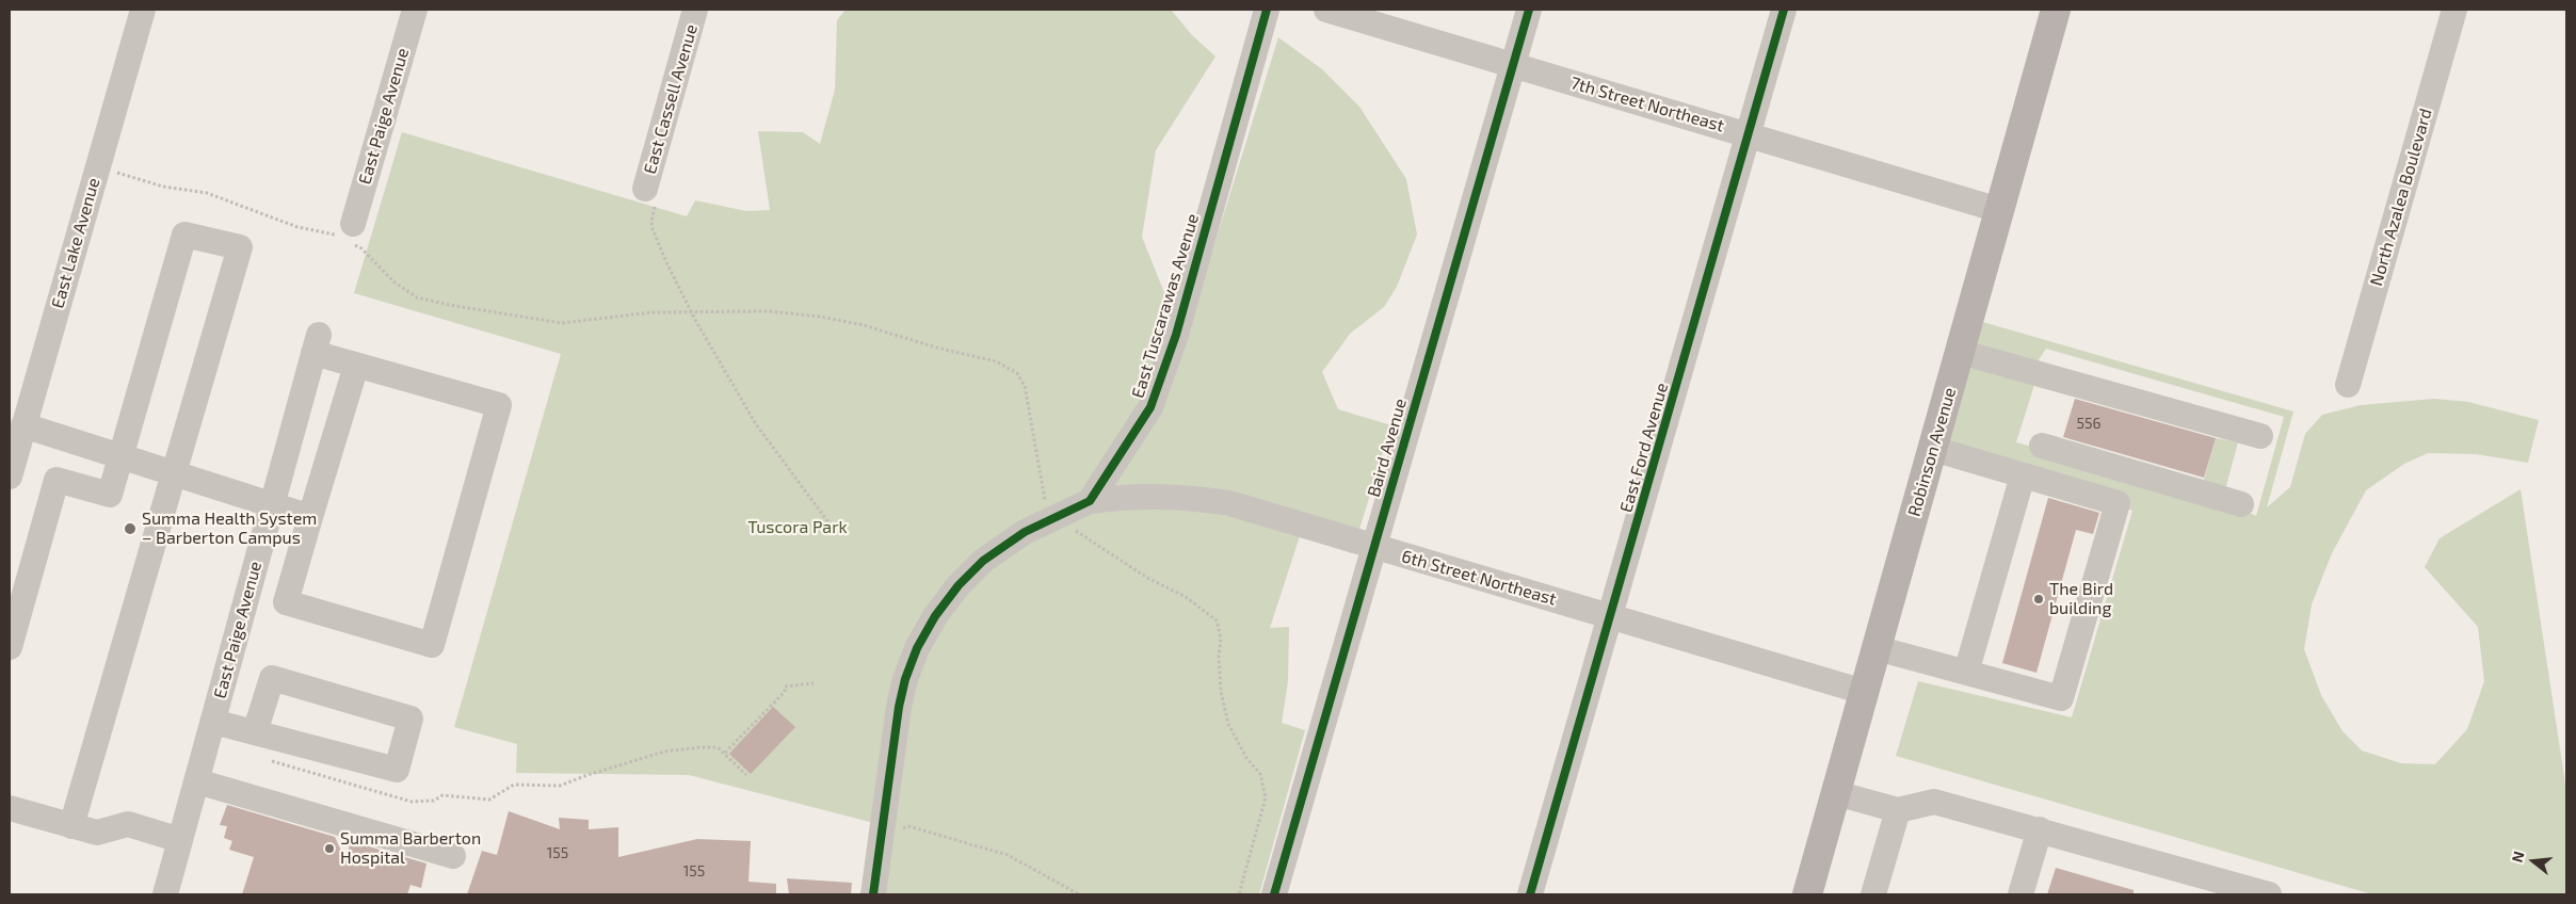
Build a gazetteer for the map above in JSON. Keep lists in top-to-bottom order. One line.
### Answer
{"streets":{"main road":["Robinson Avenue"],"street":["East Cassell Avenue","7th Street Northeast","East Paige Avenue","North Azalea Boulevard","East Lake Avenue","East Tuscarawas Avenue","Baird Avenue","East Ford Avenue","6th Street Northeast"]},"crossings":[["7th Street Northeast","Baird Avenue"],["7th Street Northeast","East Ford Avenue"],["7th Street Northeast","Robinson Avenue"],["East Tuscarawas Avenue","6th Street Northeast"],["Baird Avenue","6th Street Northeast"],["East Ford Avenue","6th Street Northeast"],["Robinson Avenue","6th Street Northeast"]],"parks":["Tuscora Park"],"places":["Summa Health System – Barberton Campus","The Bird building","Summa Barberton Hospital"],"house_numbers":["556","155","155"],"north":"left"}
